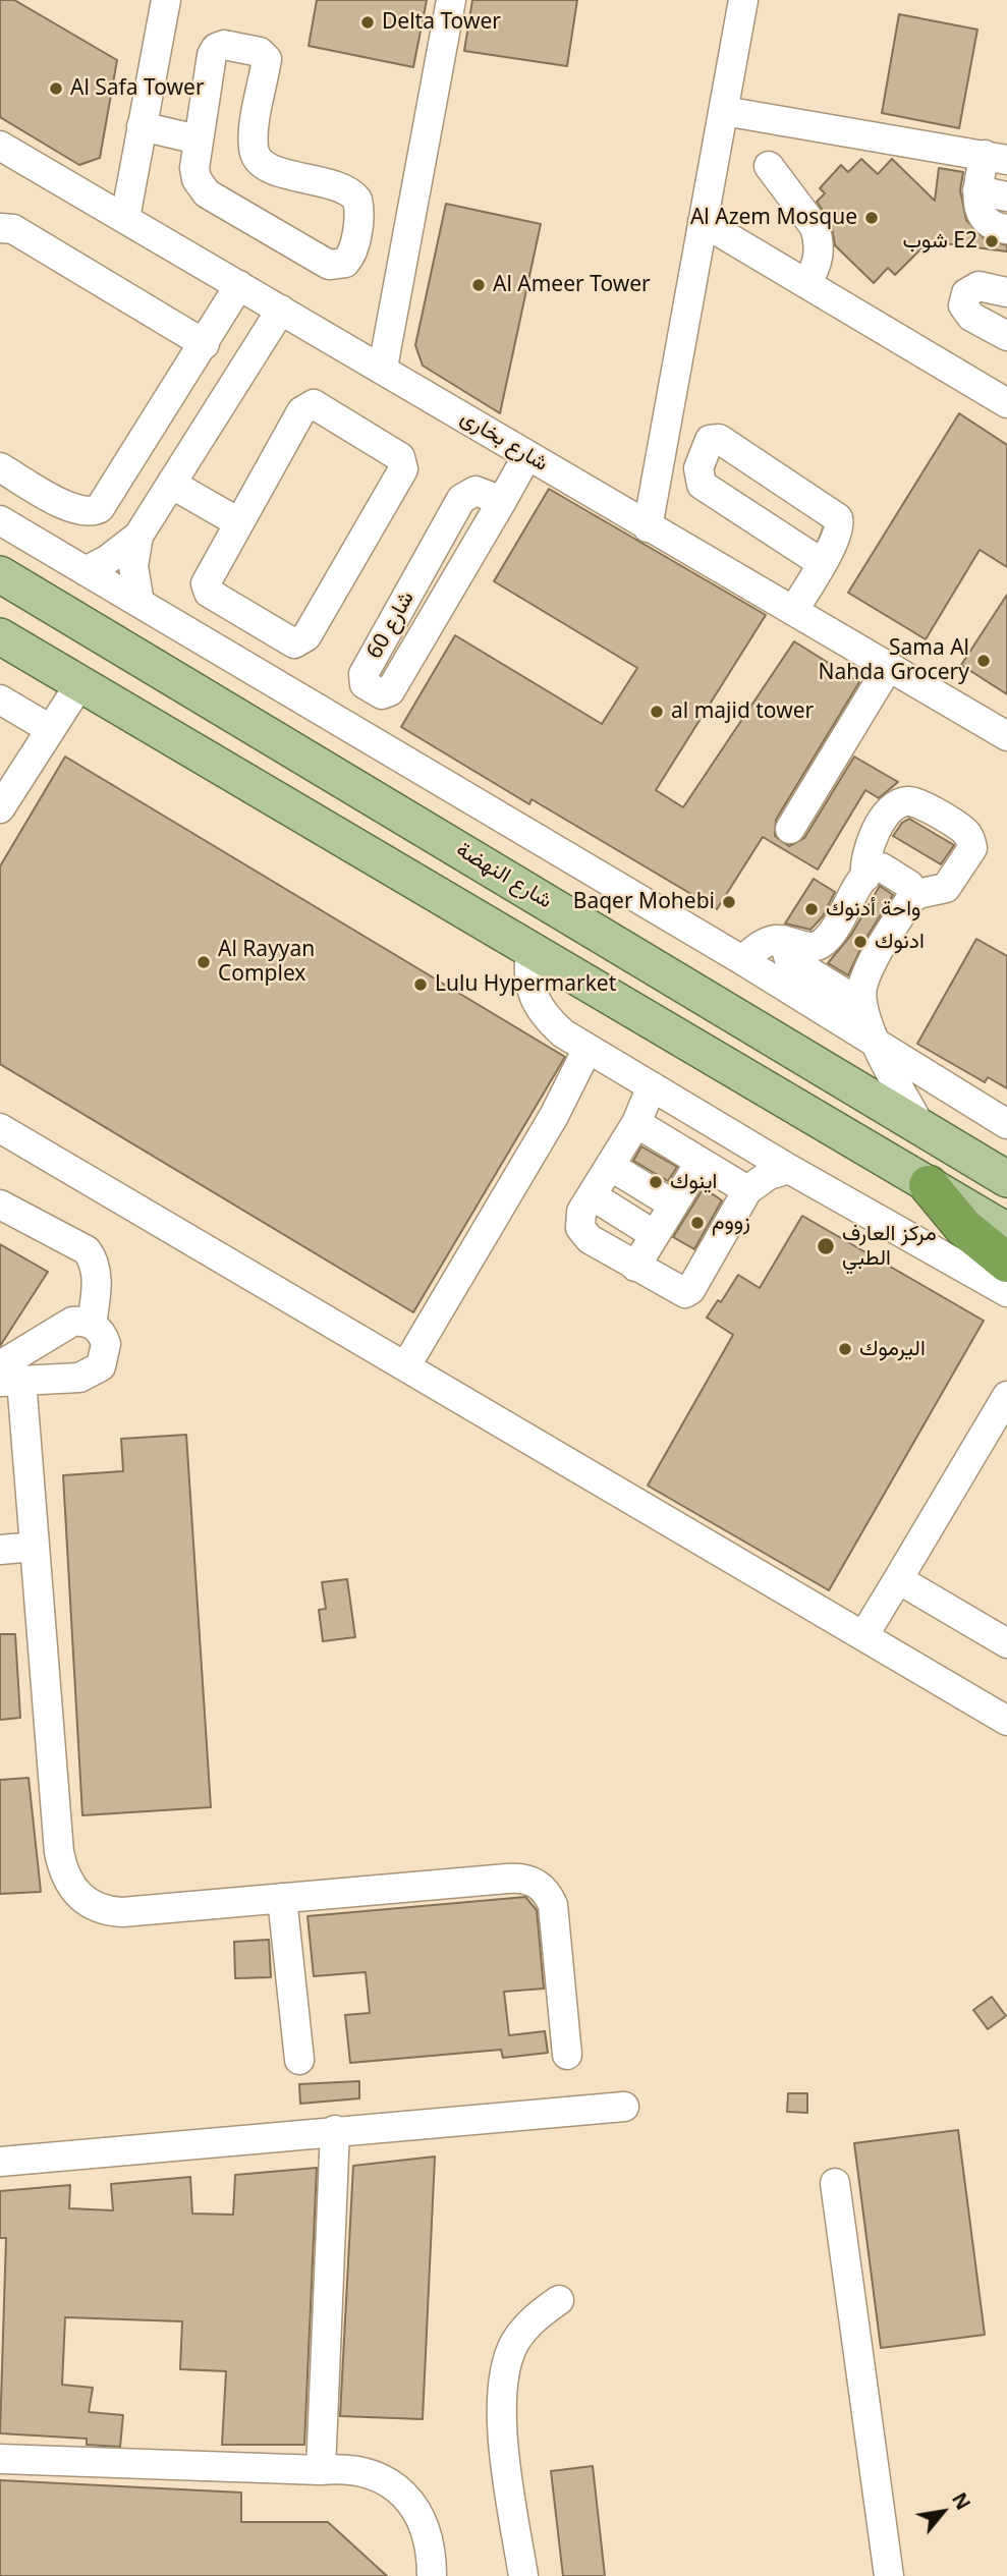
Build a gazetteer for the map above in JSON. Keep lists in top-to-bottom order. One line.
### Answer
{"streets":{"main road":["شارع النهضة"],"street":["شارع بخارى","شارع 60"]},"crossings":[["شارع بخارى","شارع 60"]],"places":["Delta Tower","Al Safa Tower","Al Azem Mosque","شوب E2","Al Ameer Tower","Sama Al Nahda Grocery","al majid tower","Baqer Mohebi","واحة أدنوك","ادنوك","Al Rayyan Complex","Lulu Hypermarket","اينوك","زووم","مركز العارف الطبي","اليرموك"],"north":"top right"}
